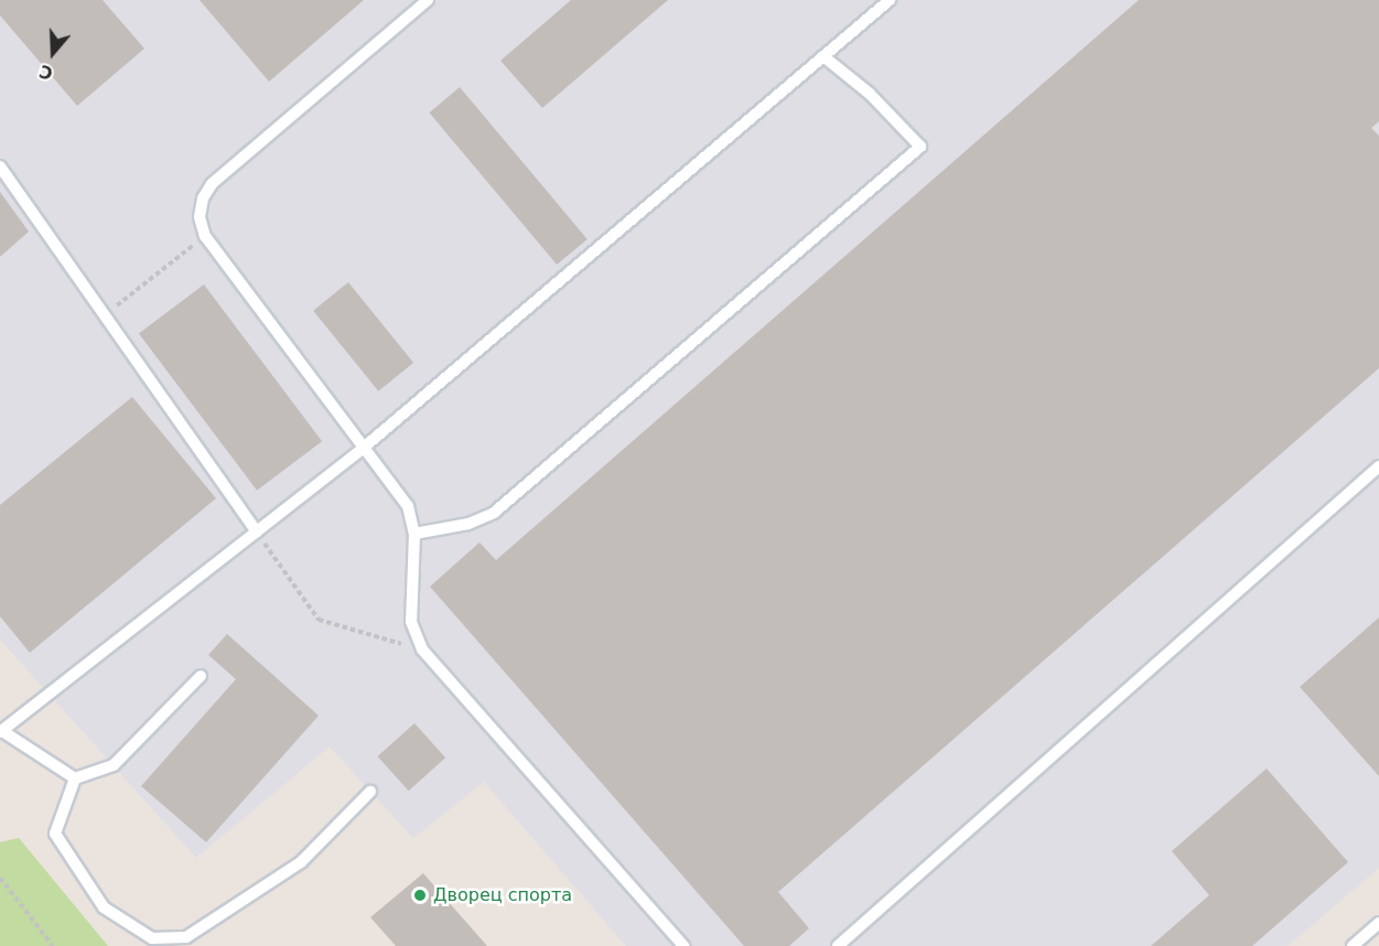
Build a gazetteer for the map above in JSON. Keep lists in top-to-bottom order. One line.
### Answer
{"places":["Дворец спорта"],"north":"bottom"}
